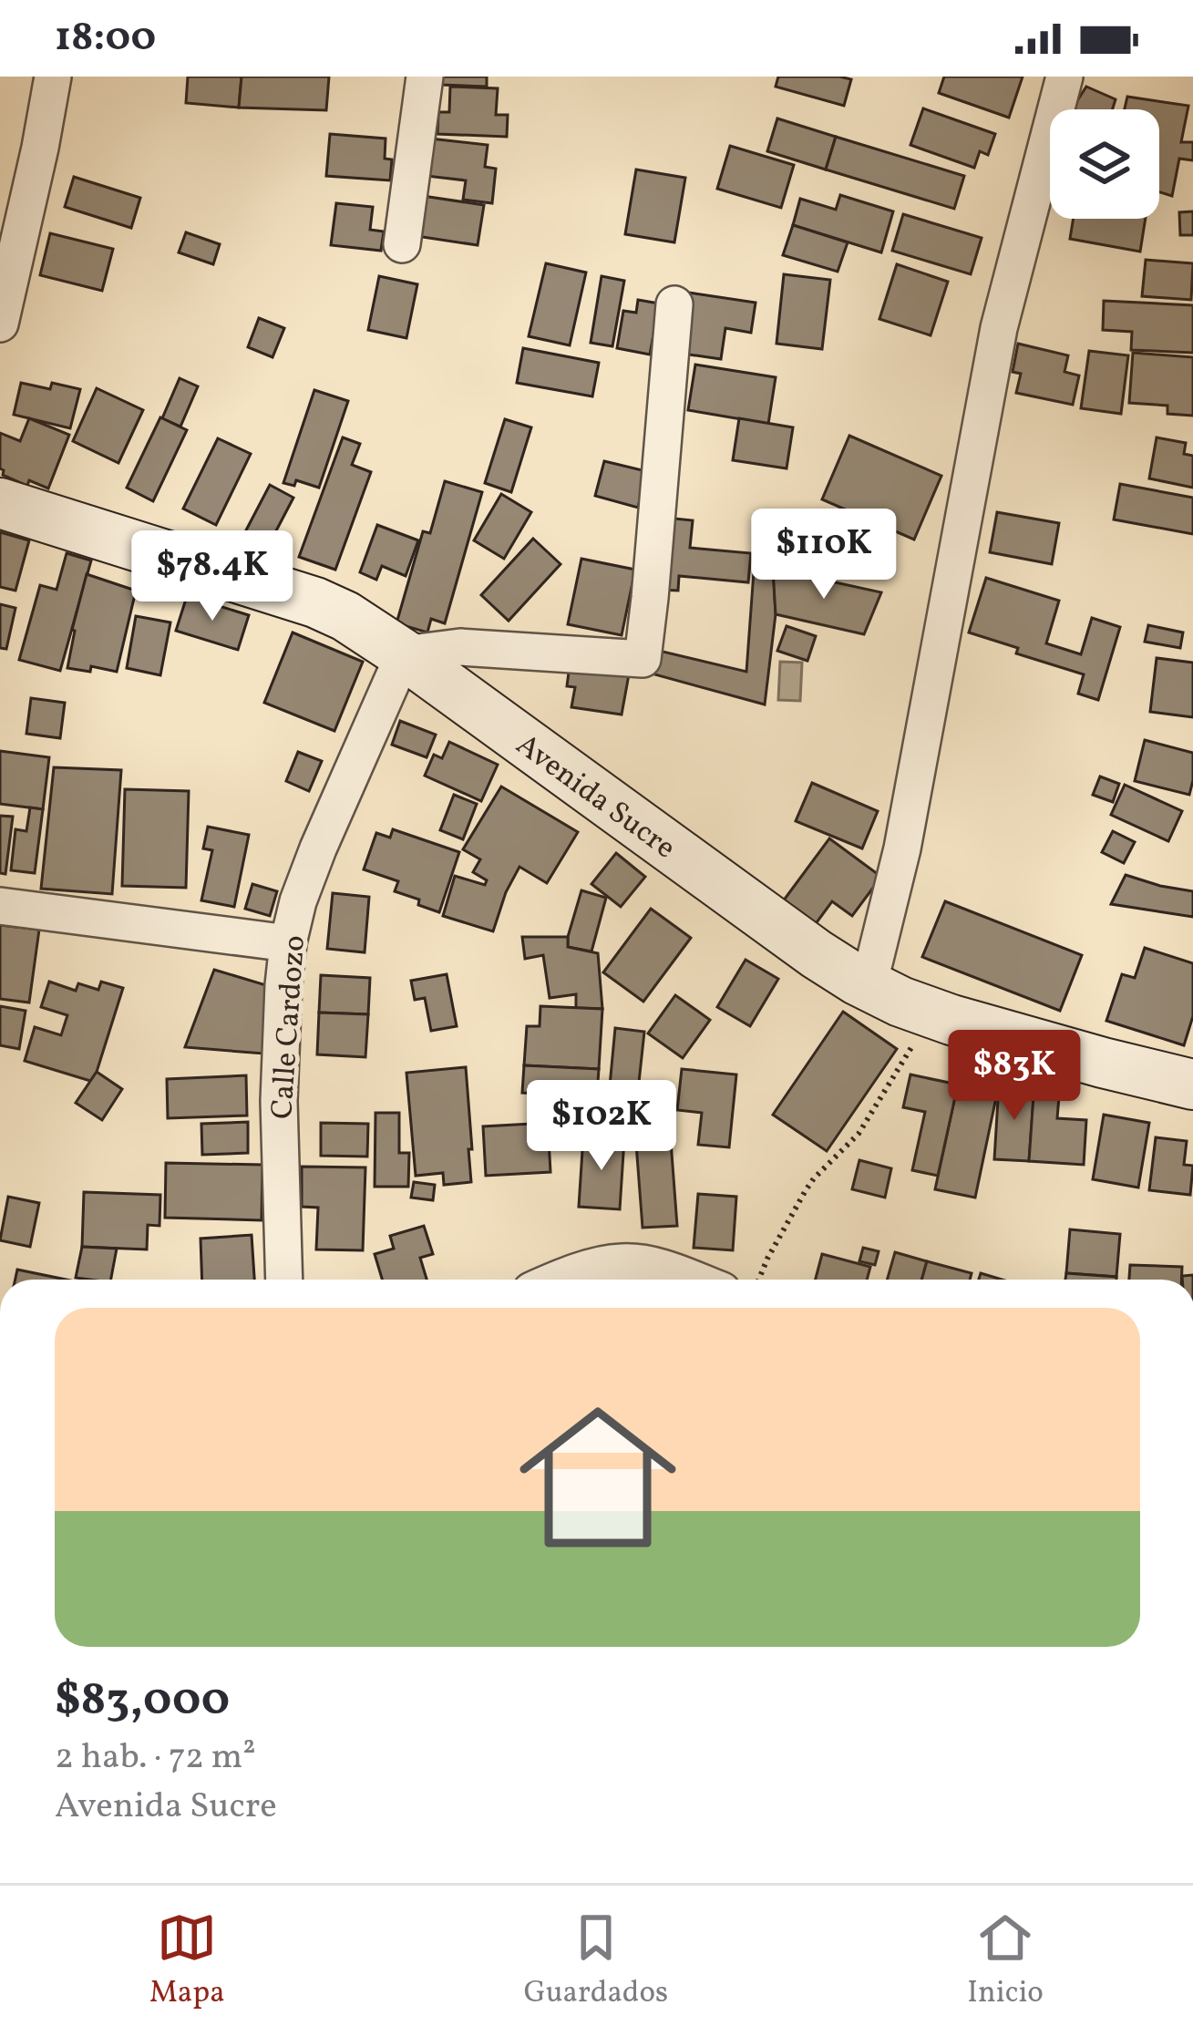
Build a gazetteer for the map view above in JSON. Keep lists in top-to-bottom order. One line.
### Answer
{"streets":{"street":["Avenida Sucre","Calle Cardozo"]},"crossings":[["Avenida Sucre","Calle Cardozo"]],"page":{"status":"18:00","price":["$110K","$78.4K","$83K","$102K"],"list":[{"name":"$83,000","note":"2 hab. · 72 m² · Avenida Sucre"}],"tabs":["Mapa","Guardados","Inicio"]}}
